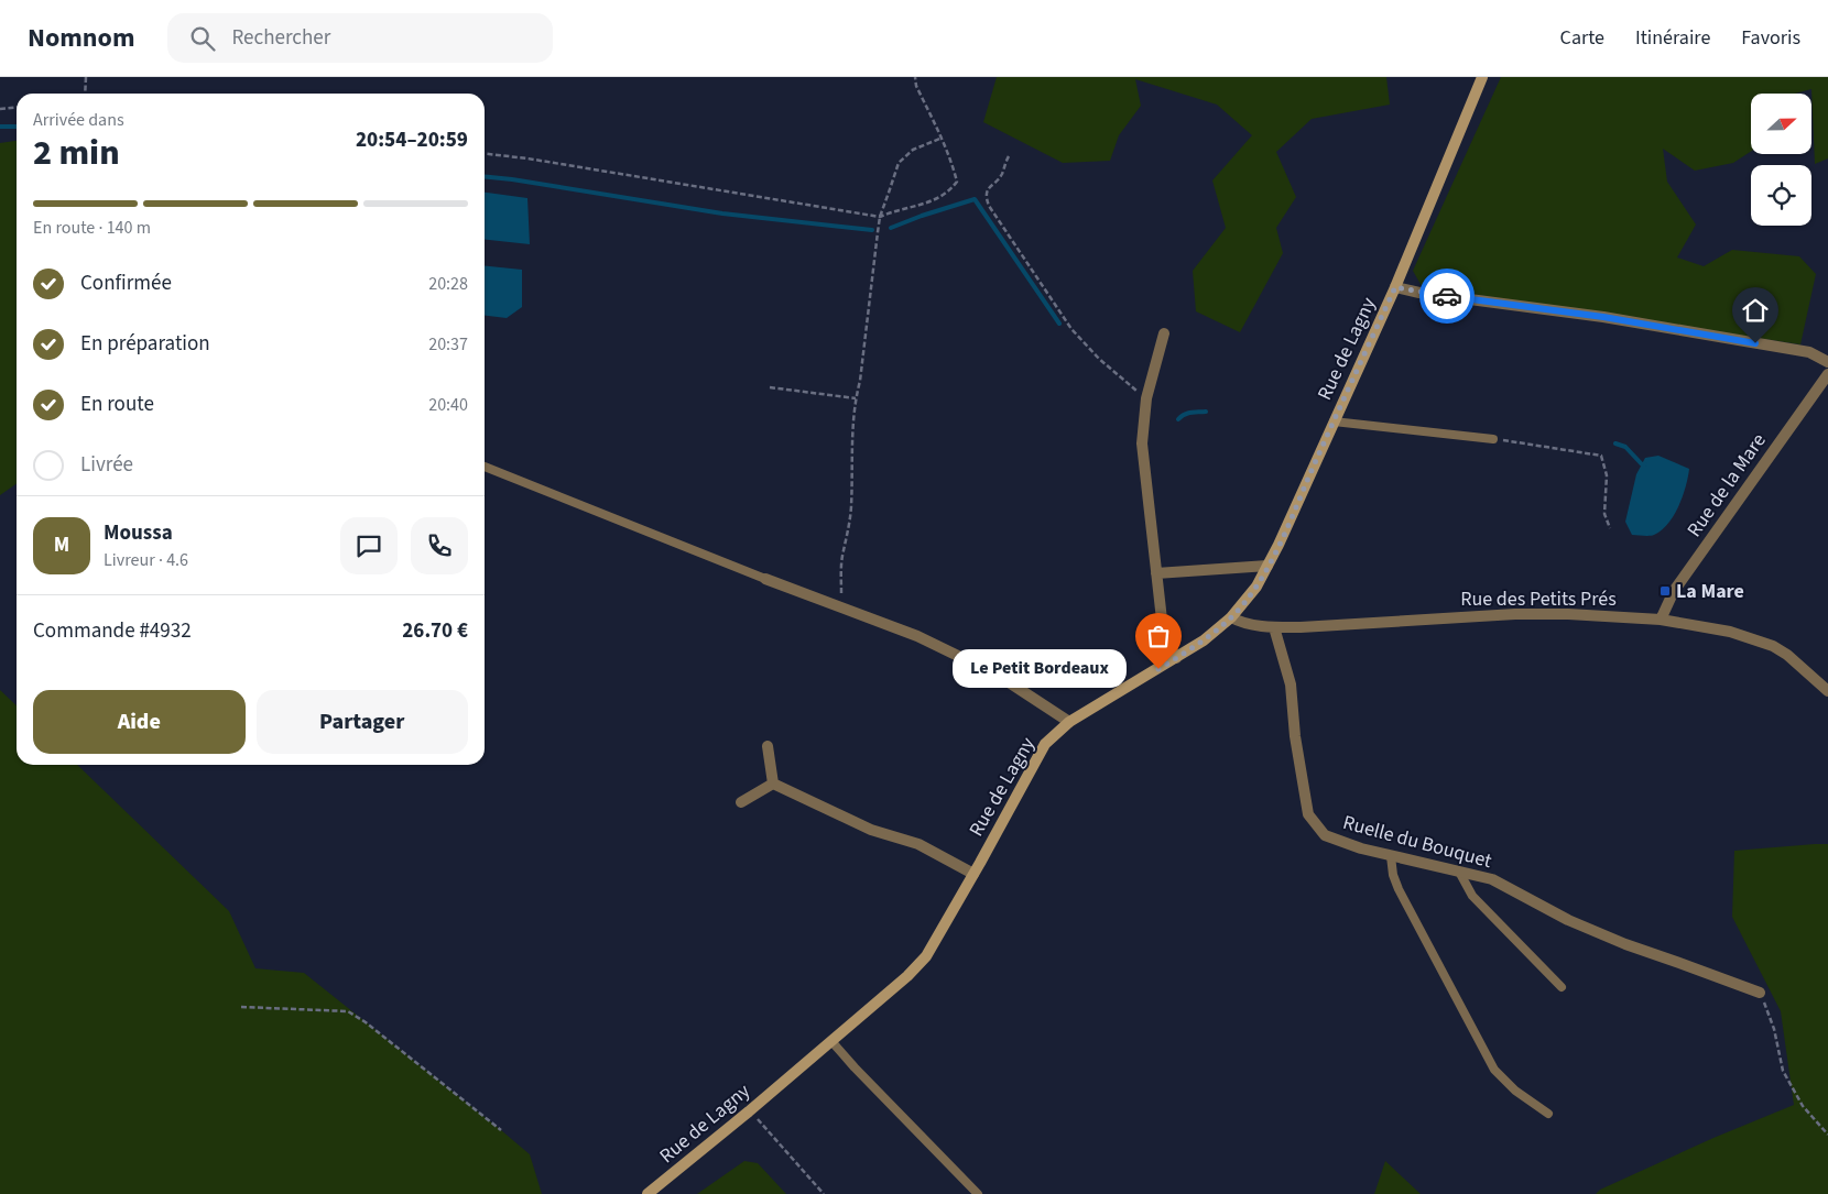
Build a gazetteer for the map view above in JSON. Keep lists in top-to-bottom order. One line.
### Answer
{"streets":{"main road":["Rue de Lagny"],"street":["Rue de la Mare","Rue des Petits Prés","Ruelle du Bouquet"]},"crossings":[["Rue de Lagny","Rue des Petits Prés"],["Rue de la Mare","Rue des Petits Prés"],["Rue des Petits Prés","Ruelle du Bouquet"]],"places":{"transit":["La Mare"],"other":["Le Petit Bordeaux"]},"north":"right","page":{"header":"Nomnom","search":"Rechercher","nav":["Carte","Itinéraire","Favoris"],"heading":["2 min","Arrivée dans","20:54–20:59"],"panel":["Moussa","Livreur · 4.6","Commande #4932","26.70 €"],"bar":"En route · 140 m","list":[["Confirmée","20:28"],["En préparation","20:37"],["En route","20:40"],"Livrée"],"round":"M","bubble":"Le Petit Bordeaux","buttons":["Aide","Partager"]}}
